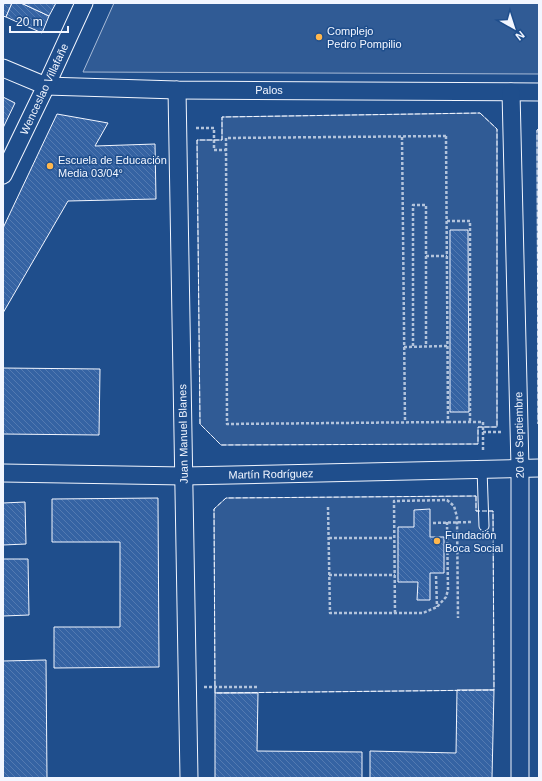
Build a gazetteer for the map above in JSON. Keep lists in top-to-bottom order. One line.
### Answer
{"streets":{"street":["Wenceslao Villafañe","Palos","Juan Manuel Blanes","20 de Septiembre","Martín Rodríguez"]},"crossings":[["Wenceslao Villafañe","Palos"],["Palos","Juan Manuel Blanes"],["Palos","20 de Septiembre"],["Juan Manuel Blanes","Martín Rodríguez"],["20 de Septiembre","Martín Rodríguez"]],"places":["Complejo Pedro Pompilio","Escuela de Educación Media 03/04°","Fundación Boca Social"],"scale_bar":"20 m","north":"bottom right"}
